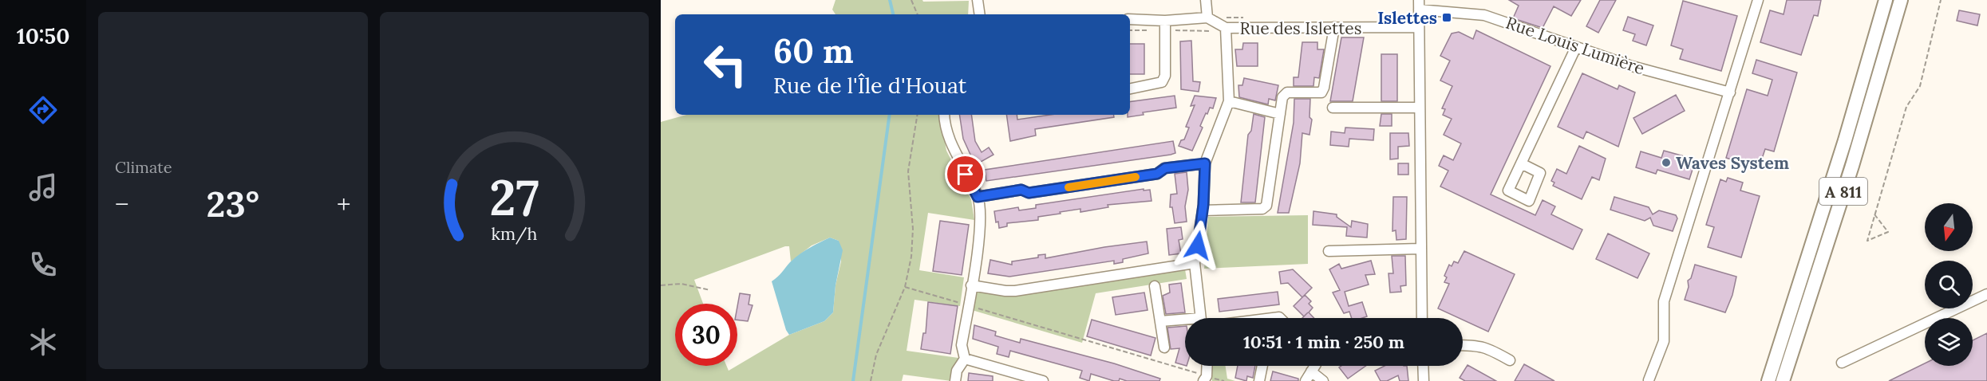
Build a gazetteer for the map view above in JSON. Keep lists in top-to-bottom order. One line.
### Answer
{"streets":{"highway":["A 811"],"street":["Rue des Islettes","Rue Louis Lumière"]},"places":{"transit":["Islettes"],"other":["Waves System"]},"north":"bottom","page":{"tabs":"10:50","tile":"Climate","turn":["60 m","Rue de l'Île d'Houat"],"heat":["−","23°","+"],"limit":"30","trip":"10:51 · 1 min · 250 m","gauge":["27","km/h"]}}
